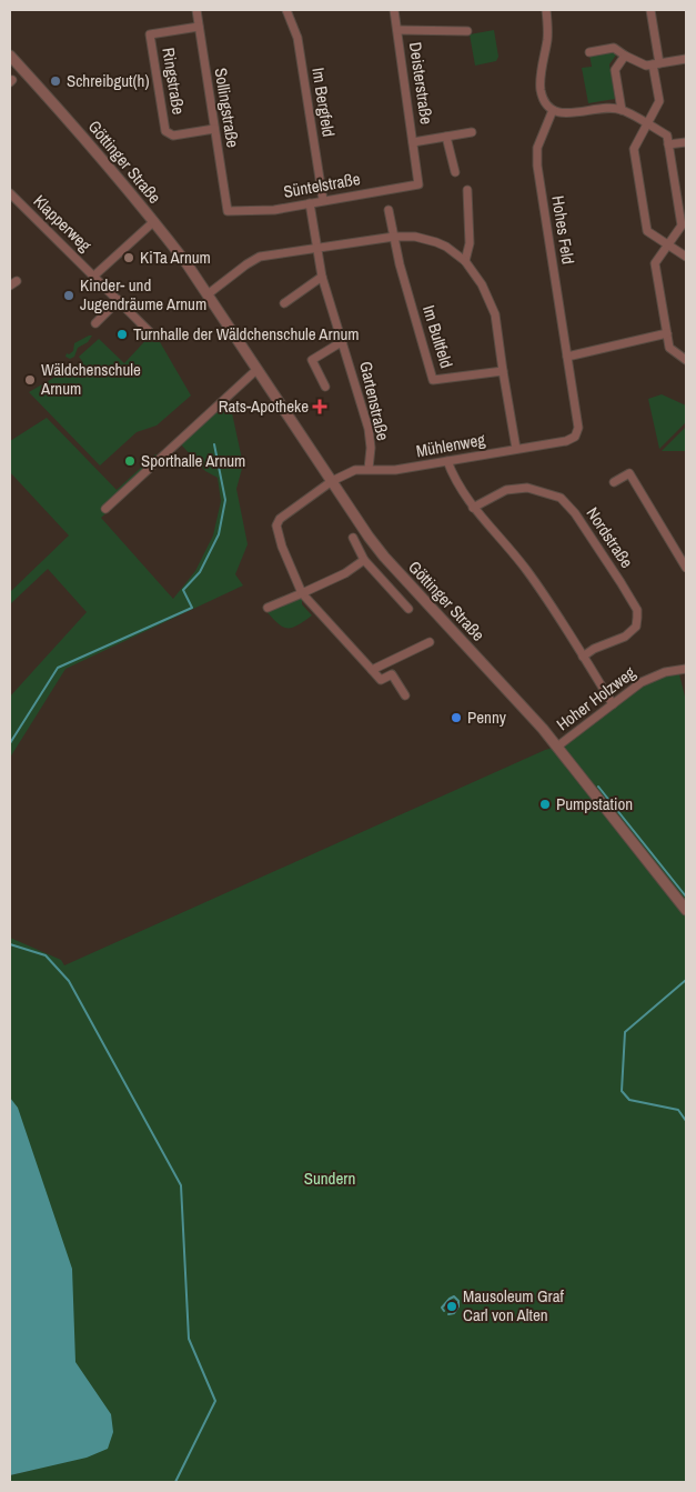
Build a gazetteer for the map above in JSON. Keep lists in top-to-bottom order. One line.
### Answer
{"streets":{"street":["Ringstraße","Deisterstraße","Im Bergfeld","Sollingstraße","Göttinger Straße","Süntelstraße","Klapperweg","Hohes Feld","Im Bultfeld","Gartenstraße","Mühlenweg","Nordstraße","Hoher Holzweg"]},"crossings":[["Ringstraße","Sollingstraße"],["Deisterstraße","Süntelstraße"],["Im Bergfeld","Süntelstraße"],["Sollingstraße","Süntelstraße"],["Göttinger Straße","Klapperweg"],["Göttinger Straße","Mühlenweg"],["Göttinger Straße","Hoher Holzweg"],["Süntelstraße","Gartenstraße"],["Hohes Feld","Mühlenweg"],["Gartenstraße","Mühlenweg"]],"parks":["Sundern"],"places":{"other":["Schreibgut(h)","KiTa Arnum","Kinder- und Jugendräume Arnum","Turnhalle der Wäldchenschule Arnum","Wäldchenschule Arnum","Sporthalle Arnum","Penny","Pumpstation","Mausoleum Graf Carl von Alten"],"health":["Rats-Apotheke"]}}
